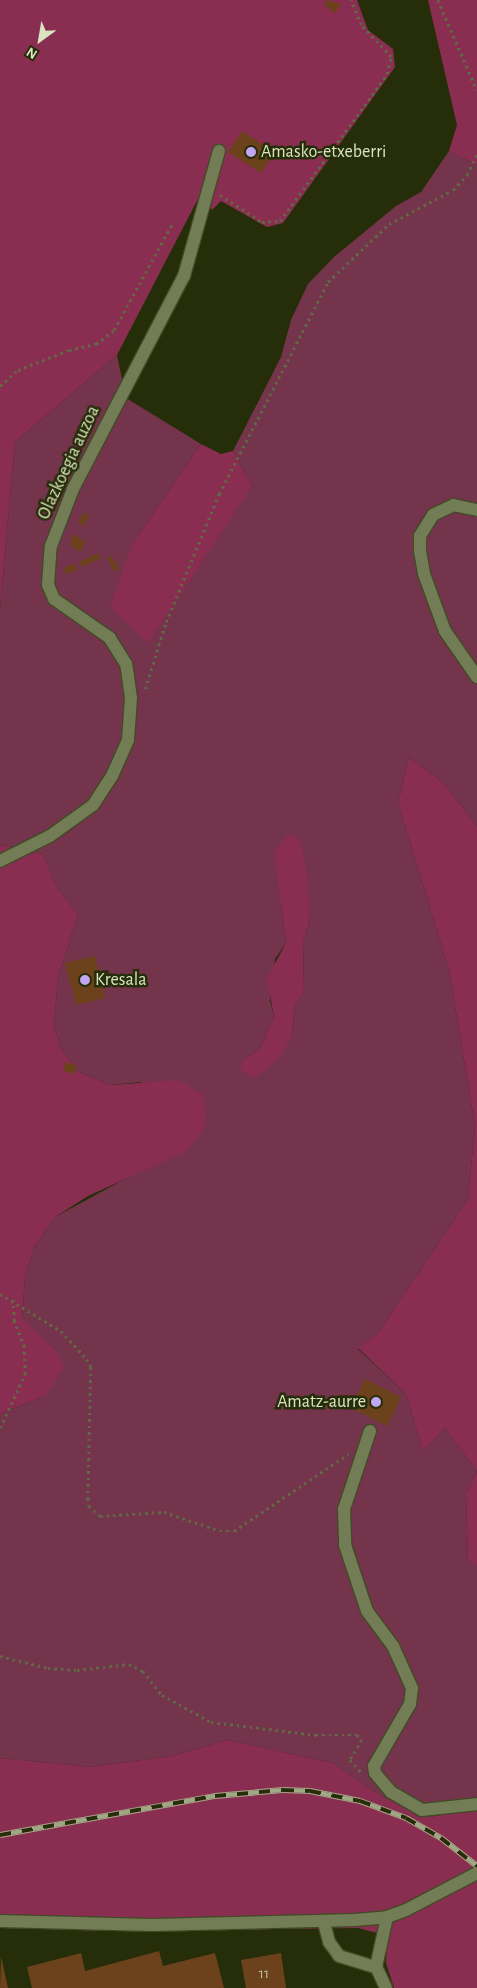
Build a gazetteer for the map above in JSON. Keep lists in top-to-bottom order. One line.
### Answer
{"streets":{"street":["Olazkoegia auzoa"]},"places":["Amasko-etxeberri","Kresala","Amatz-aurre"],"house_numbers":["11"],"north":"bottom left"}
